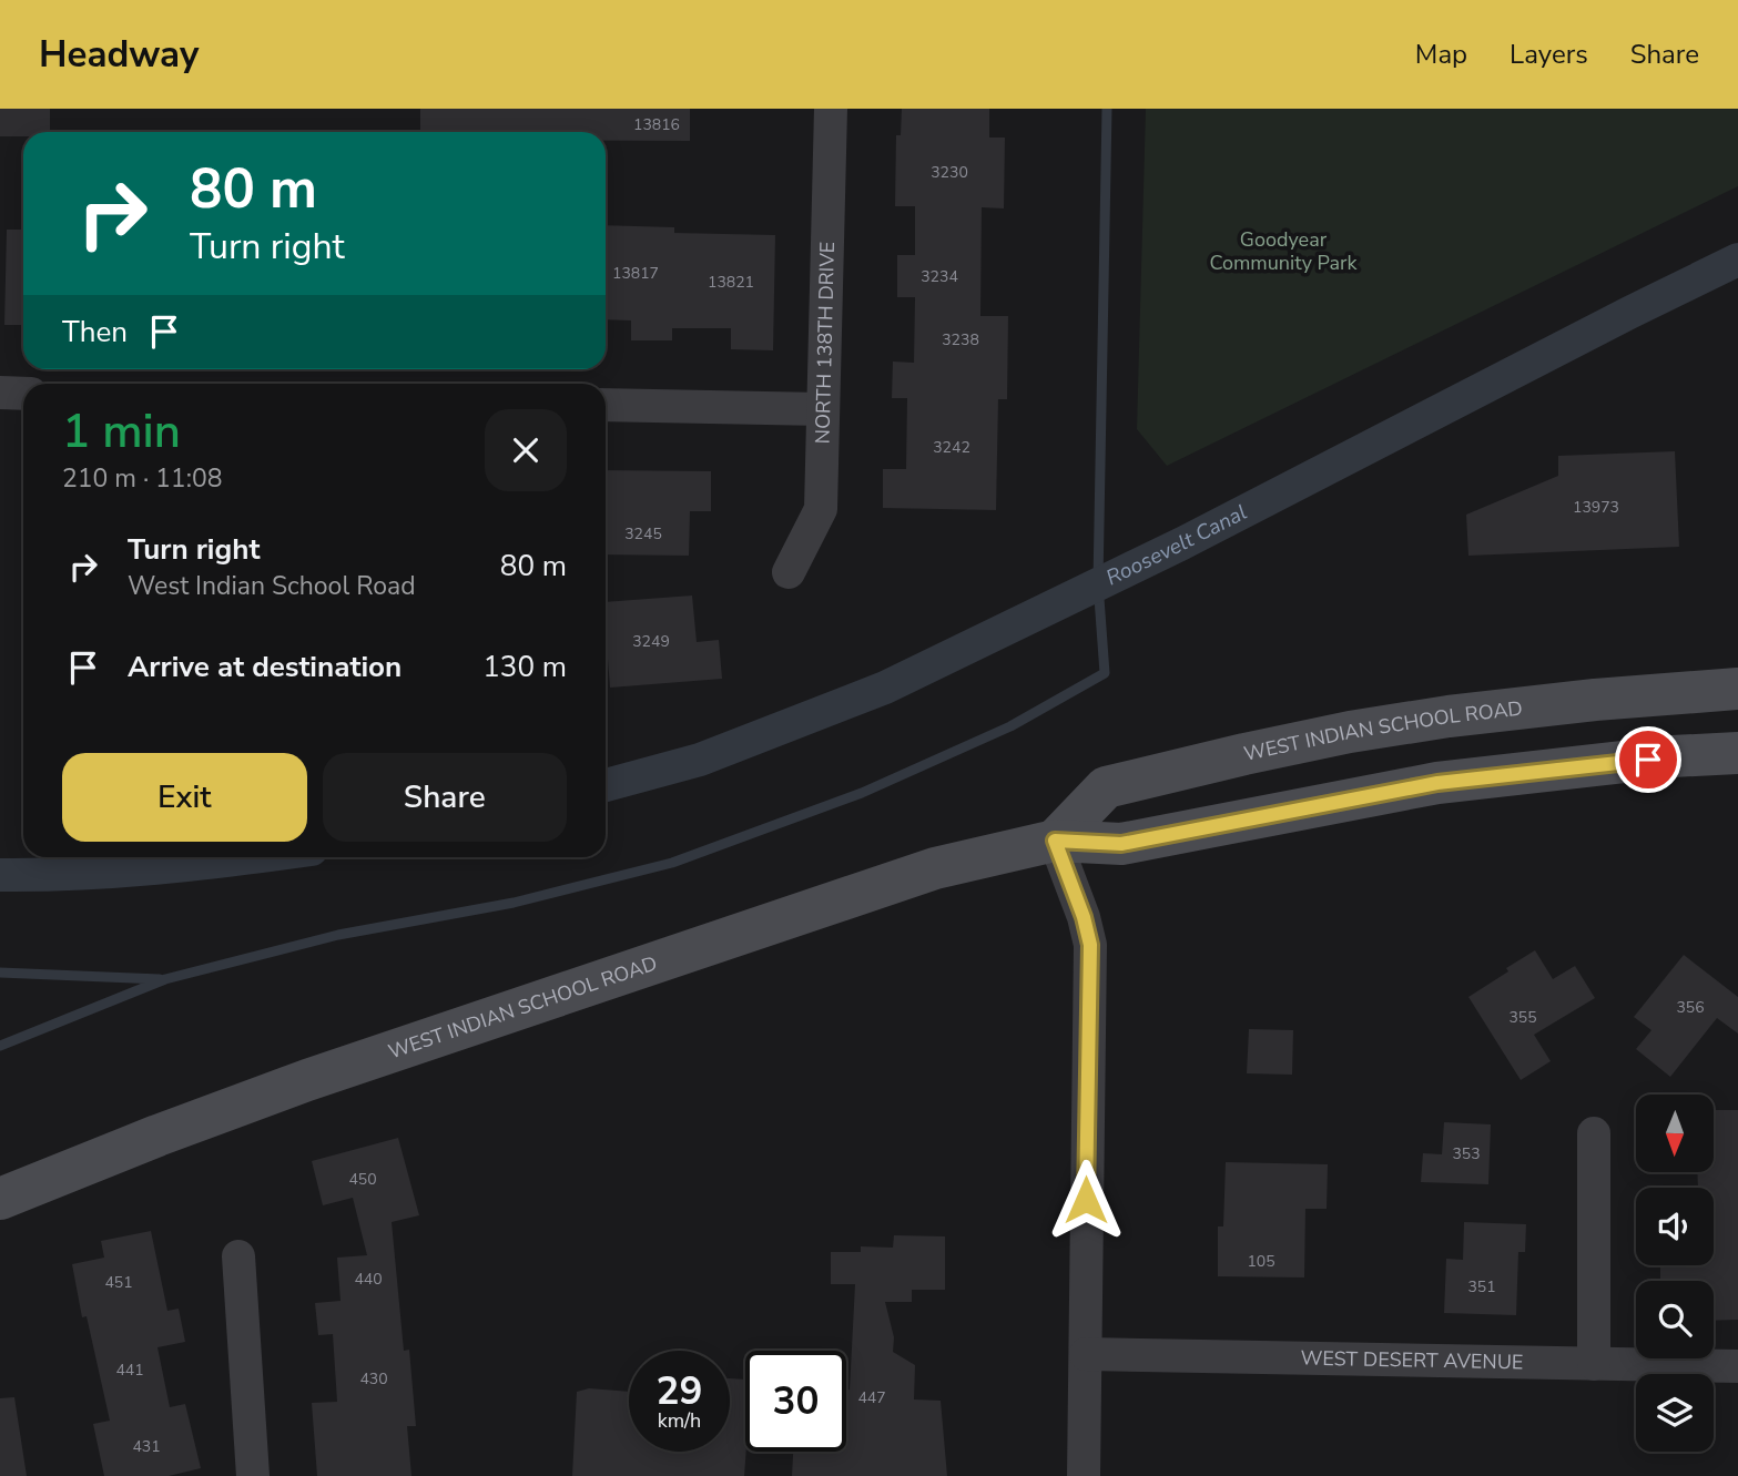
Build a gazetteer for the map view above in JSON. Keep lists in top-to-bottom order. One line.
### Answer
{"streets":{"main road":["WEST INDIAN SCHOOL ROAD"],"street":["NORTH 138TH DRIVE","WEST DESERT AVENUE"]},"water":["Roosevelt Canal"],"parks":["Goodyear Community Park"],"house_numbers":["13816","3230","13817","3234","13821","3238","3242","13973","3245","3249","356","355","353","450","105","440","451","351","441","430","447","431"],"north":"bottom","page":{"header":"Headway","nav":["Map","Layers","Share"],"turn":["80 m","Turn right"],"then":"Then","heading":["1 min","210 m · 11:08"],"list":[{"name":"Turn right","note":"West Indian School Road","value":"80 m"},{"name":"Arrive at destination","value":"130 m"}],"buttons":["Exit","Share"],"speed":"29 km/h","limit":"30"}}
